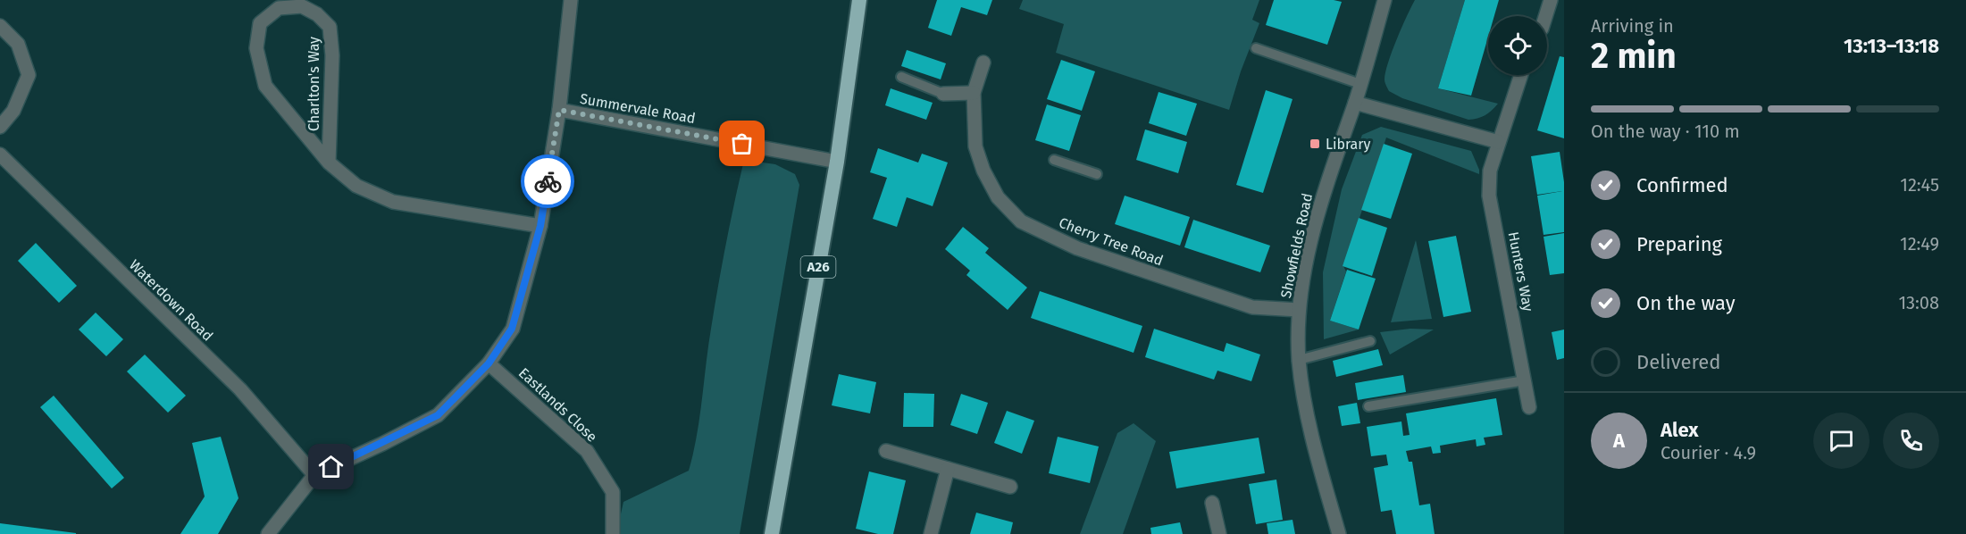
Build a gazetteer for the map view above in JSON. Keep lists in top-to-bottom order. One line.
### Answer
{"streets":{"highway":["A26"],"street":["Charlton's Way","Summervale Road","Cherry Tree Road","Showfields Road","Hunters Way","Waterdown Road","Eastlands Close"]},"crossings":[["Charlton's Way","Summervale Road"],["Summervale Road","A26"],["Summervale Road","Waterdown Road"],["Summervale Road","Eastlands Close"],["Cherry Tree Road","Showfields Road"]],"places":{"transit":["Library"]},"page":{"heading":["2 min","Arriving in","13:13–13:18"],"panel":["Alex","Courier · 4.9"],"bar":"On the way · 110 m","list":[["Confirmed","12:45"],["Preparing","12:49"],["On the way","13:08"],"Delivered"],"round":"A"}}
